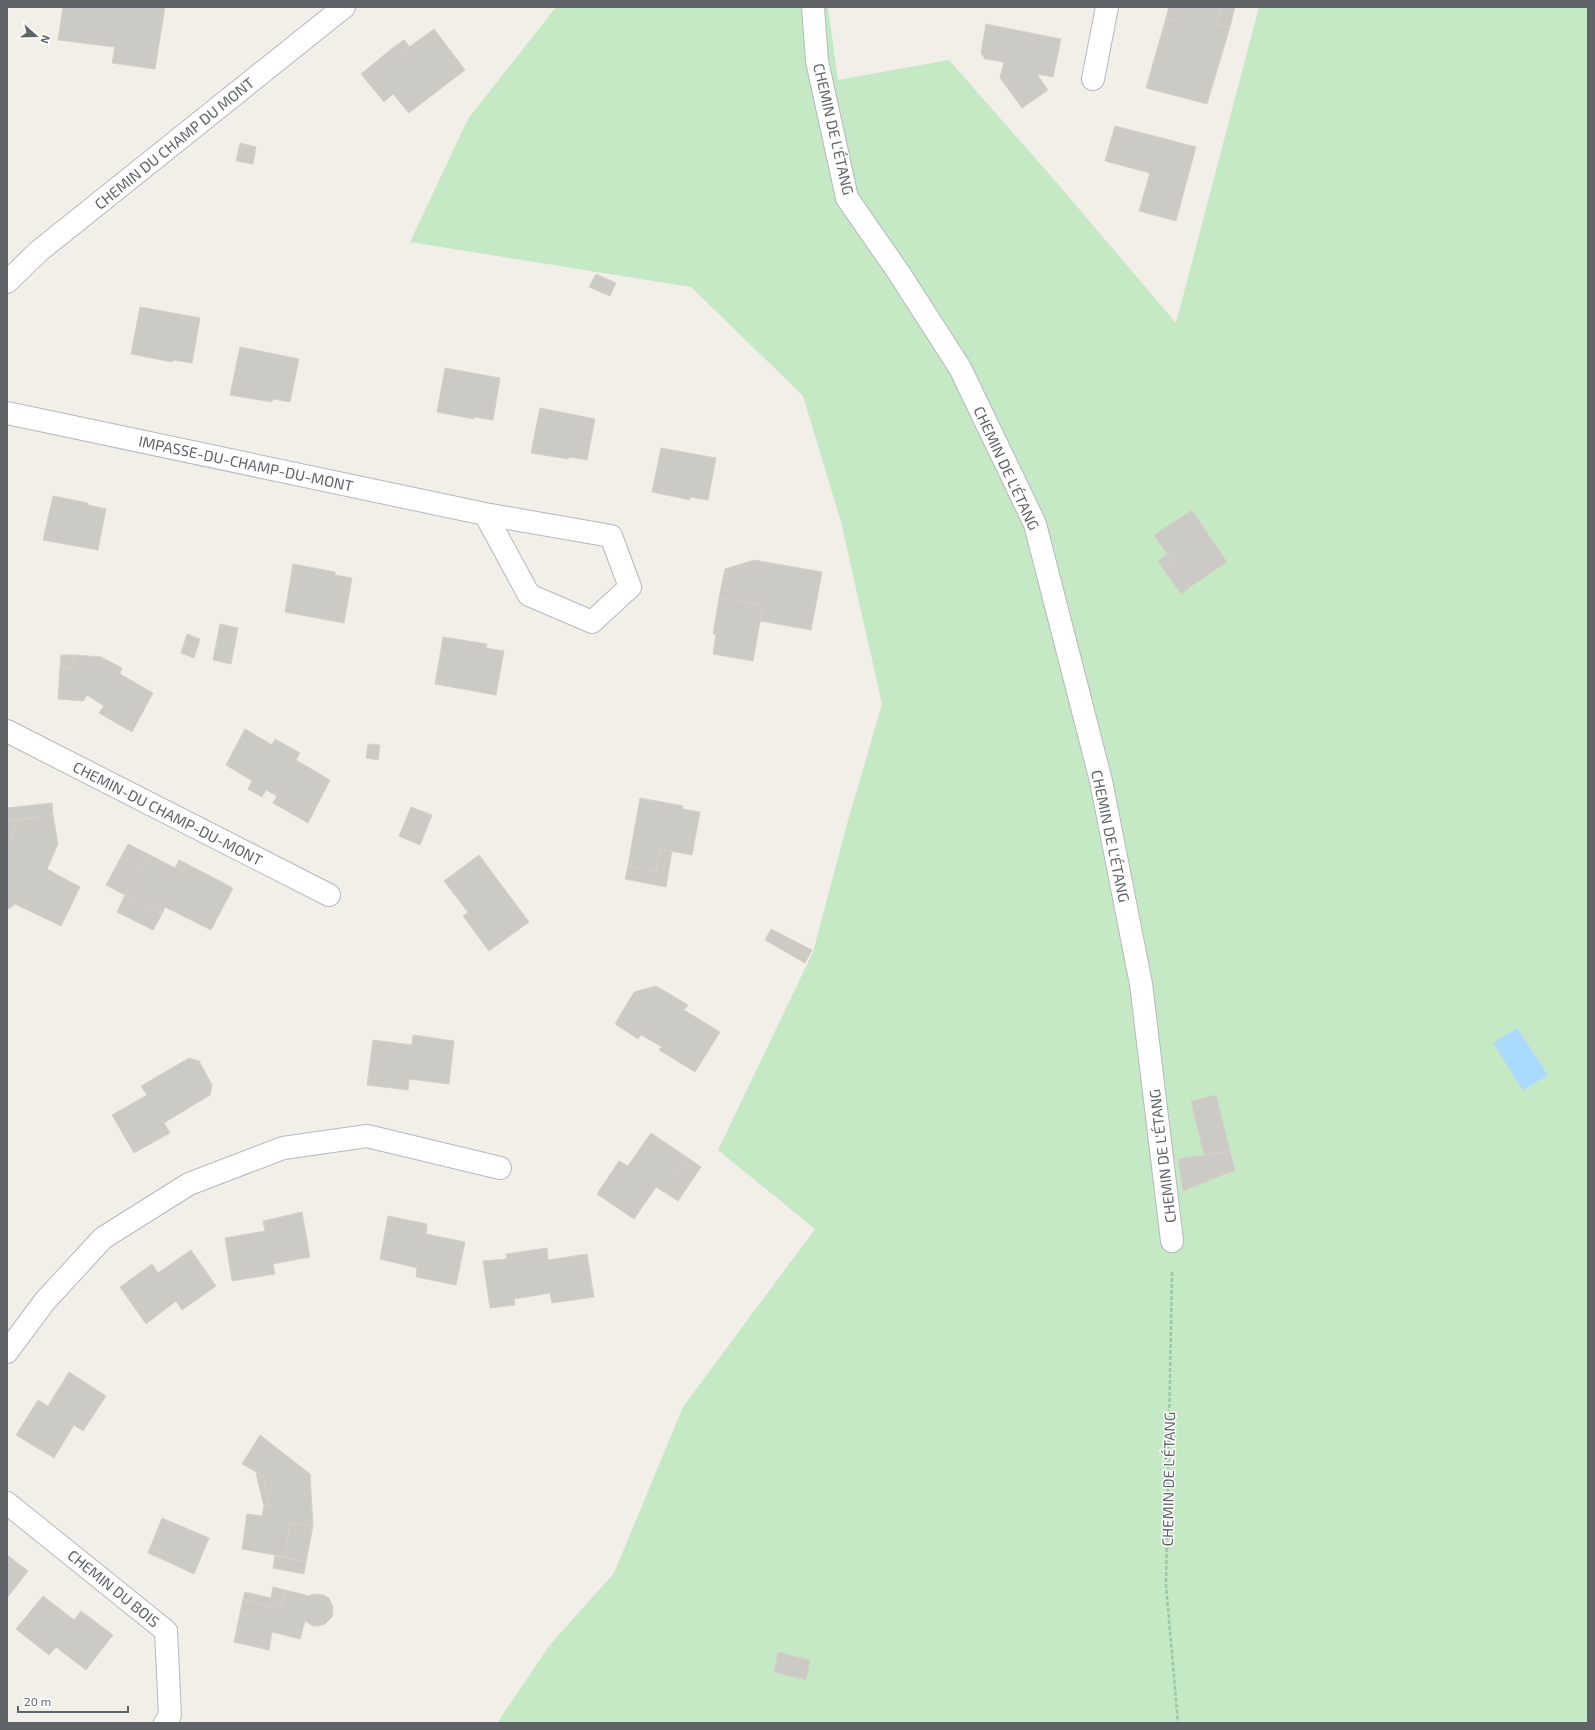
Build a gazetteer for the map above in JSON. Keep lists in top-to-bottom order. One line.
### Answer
{"streets":{"street":["CHEMIN DE L'ÉTANG","CHEMIN DU CHAMP DU MONT","IMPASSE-DU-CHAMP-DU-MONT","CHEMIN-DU CHAMP-DU-MONT","CHEMIN DU BOIS"]},"scale_bar":"20 m","north":"right"}
